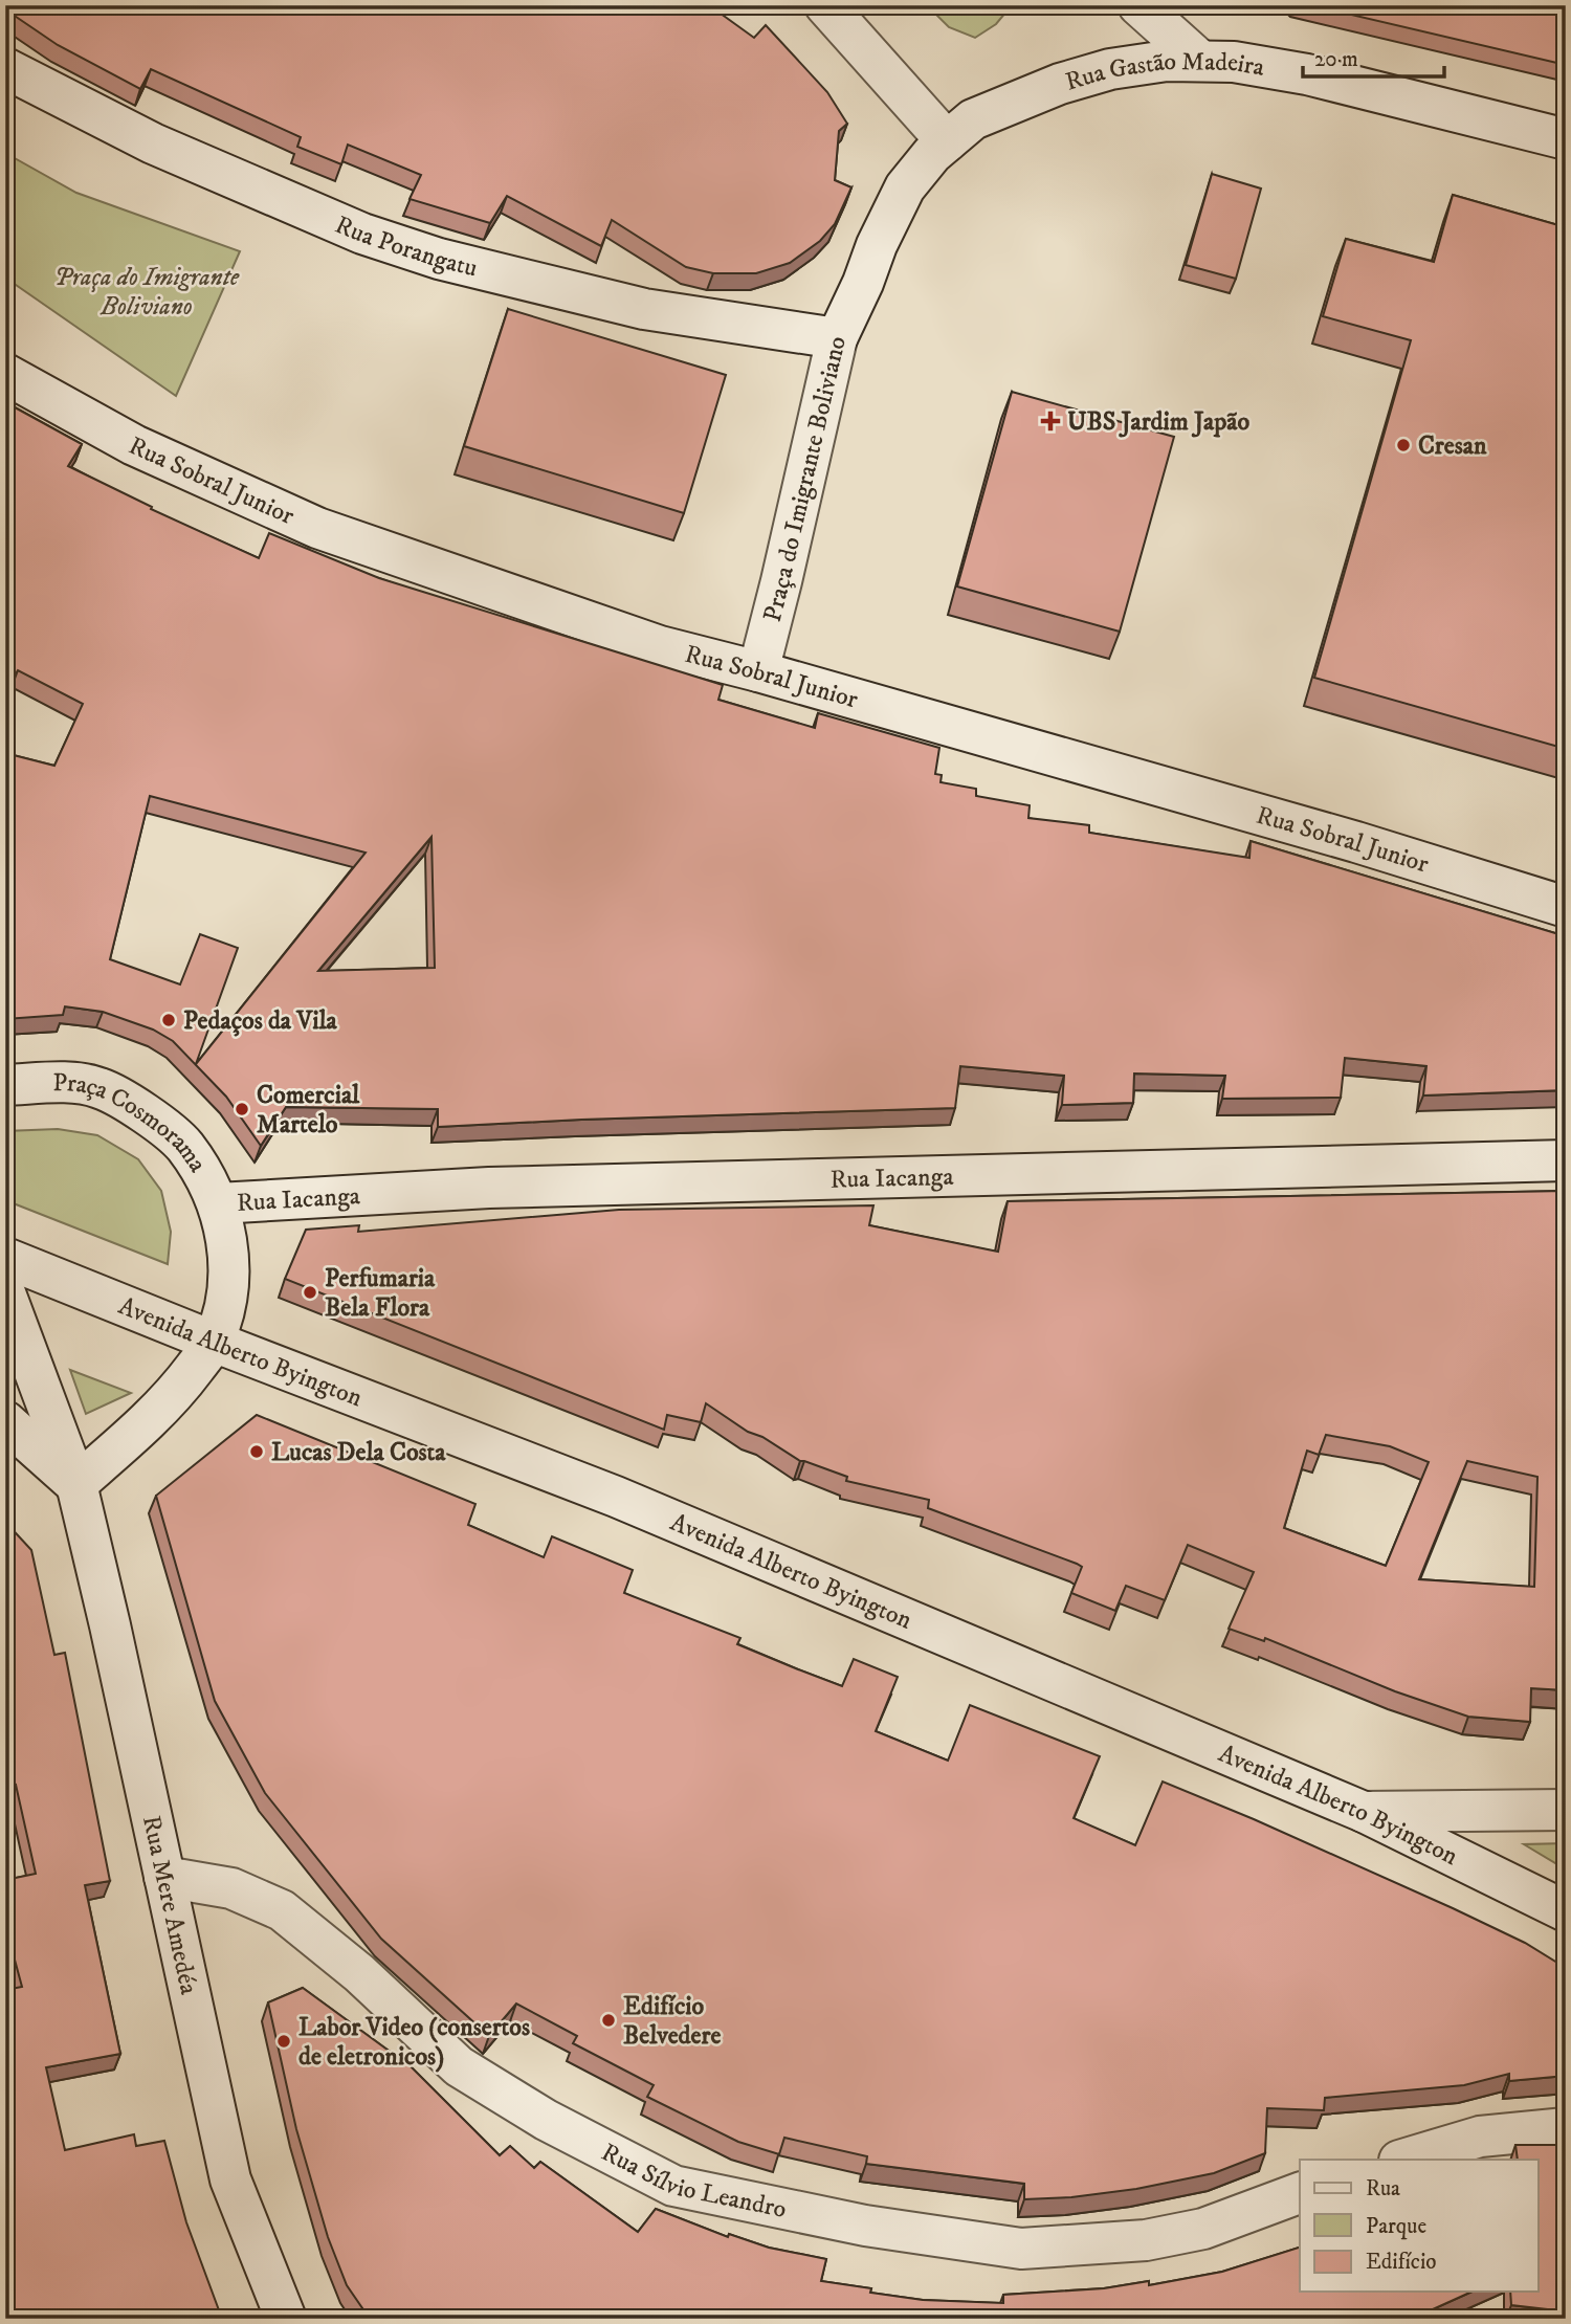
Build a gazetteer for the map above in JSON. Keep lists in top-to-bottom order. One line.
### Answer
{"streets":{"street":["Rua Gastão Madeira","Rua Porangatu","Rua Sobral Junior","Praça do Imigrante Boliviano","Praça Cosmorama","Rua Iacanga","Avenida Alberto Byington","Rua Mere Amedéa","Rua Sílvio Leandro"]},"crossings":[["Rua Gastão Madeira","Praça do Imigrante Boliviano"],["Rua Porangatu","Praça do Imigrante Boliviano"],["Rua Sobral Junior","Praça do Imigrante Boliviano"],["Praça Cosmorama","Rua Iacanga"],["Praça Cosmorama","Avenida Alberto Byington"],["Rua Mere Amedéa","Rua Sílvio Leandro"]],"parks":["Praça do Imigrante Boliviano"],"places":{"health":["UBS Jardim Japão"],"other":["Cresan","Pedaços da Vila","Comercial Martelo","Perfumaria Bela Flora","Lucas Dela Costa","Edifício Belvedere","Labor Video (consertos de eletronicos)"]},"legend":["Rua","Parque","Edifício"],"scale_bar":"20 m"}
